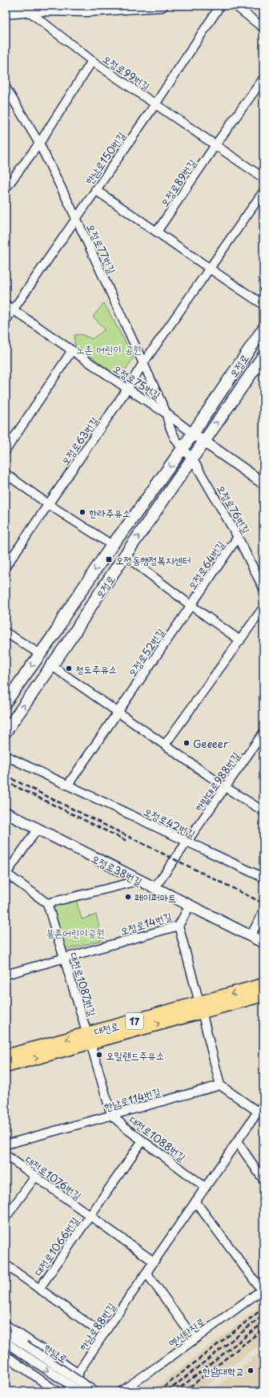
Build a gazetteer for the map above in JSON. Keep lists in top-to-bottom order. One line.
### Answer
{"streets":{"main road":["오정로","17","대전로"],"street":["오정로99번길","한남로150번길","오정로89번길","오정로77번길","오정로75번길","오정로63번길","오정로76번길","오정로64번길","오정로52번길","한밭대로988번길","오정로42번길","오정로38번길","오정로14번길","대전로1087번길","한남로114번길","대전로1088번길","대전로1076번길","대전로1066번길","한남로88번길","옛신탄진로","한남로"]},"crossings":[["오정로99번길","한남로150번길"],["오정로99번길","오정로89번길"],["한남로150번길","오정로77번길"],["한남로150번길","오정로75번길"],["오정로77번길","오정로"],["오정로77번길","오정로75번길"],["오정로77번길","오정로63번길"],["오정로77번길","오정로76번길"],["오정로","오정로75번길"],["오정로","오정로76번길"],["오정로","오정로64번길"],["오정로75번길","오정로63번길"],["오정로76번길","오정로64번길"],["오정로64번길","오정로52번길"],["한밭대로988번길","오정로42번길"],["한밭대로988번길","오정로38번길"],["오정로38번길","오정로14번길"],["오정로14번길","대전로1087번길"],["대전로1087번길","대전로"],["대전로1087번길","대전로1088번길"],["대전로","대전로1088번길"],["한남로114번길","대전로1088번길"],["대전로1088번길","한남로88번길"],["대전로1076번길","대전로1066번길"],["대전로1076번길","한남로88번길"],["대전로1066번길","한남로88번길"]],"parks":["노촌 어린이 공원","봉촌어린이공원"],"places":{"other":["한라주유소","청도주유소","Geeeer","페이퍼마트","오일랜드주유소","한남대학교"],"transit":["오정동행정복지센터"]}}
